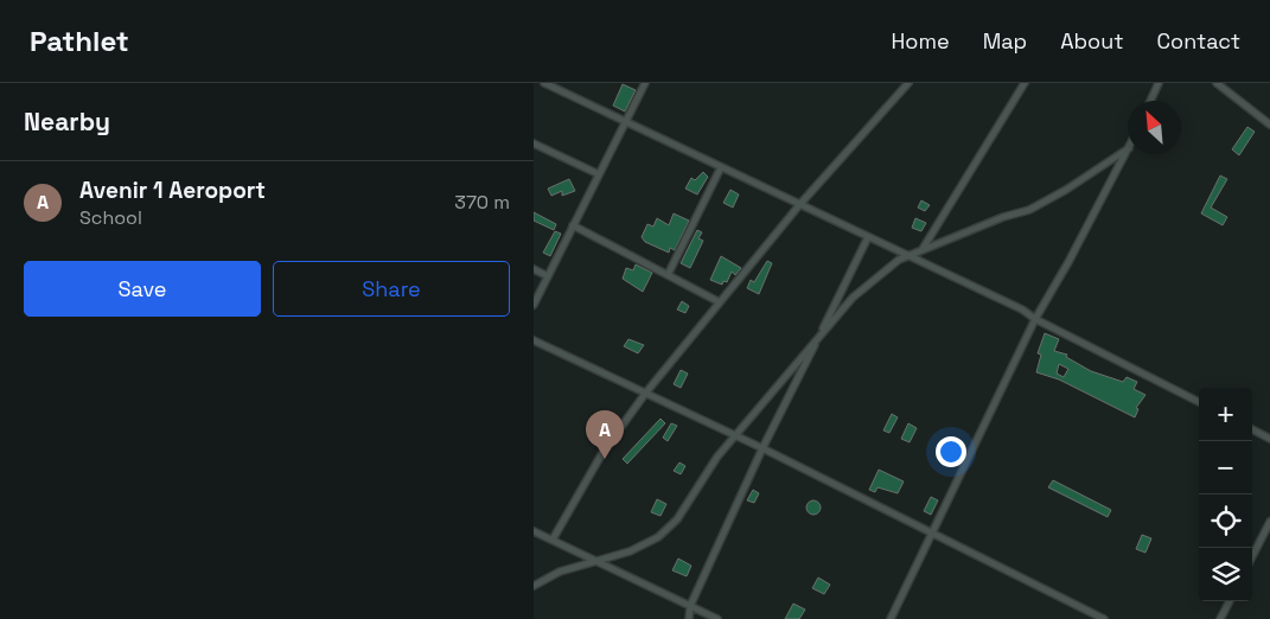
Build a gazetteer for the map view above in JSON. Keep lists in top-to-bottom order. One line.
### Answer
{"north":"top left","page":{"header":"Pathlet","nav":["Home","Map","About","Contact"],"heading":"Nearby","list":[{"mark":"A","name":"Avenir 1 Aeroport","note":"School","value":"370 m"}],"buttons":["Save","Share"],"map_buttons":["+","−"],"pins":"A"}}
